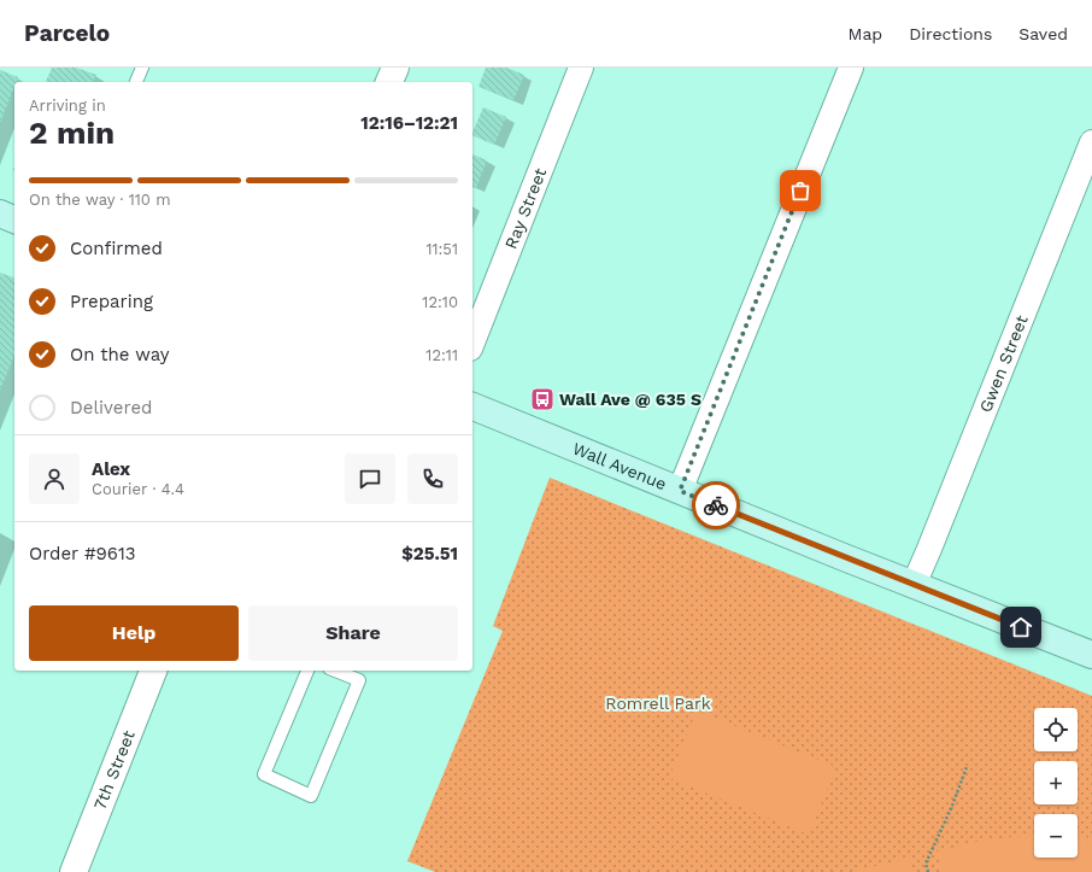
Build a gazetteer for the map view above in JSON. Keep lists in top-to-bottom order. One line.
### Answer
{"streets":{"main road":["Wall Avenue"],"street":["Ray Street","Gwen Street","7th Street"]},"crossings":[["Gwen Street","Wall Avenue"]],"parks":["Romrell Park"],"places":{"bus stop":["Wall Ave @ 635 S"]},"page":{"header":"Parcelo","nav":["Map","Directions","Saved"],"heading":["2 min","Arriving in","12:16–12:21"],"panel":["Alex","Courier · 4.4","Order #9613","$25.51"],"bar":"On the way · 110 m","list":[["Confirmed","11:51"],["Preparing","12:10"],["On the way","12:11"],"Delivered"],"buttons":["Help","Share"],"map_buttons":["+","−"]}}
